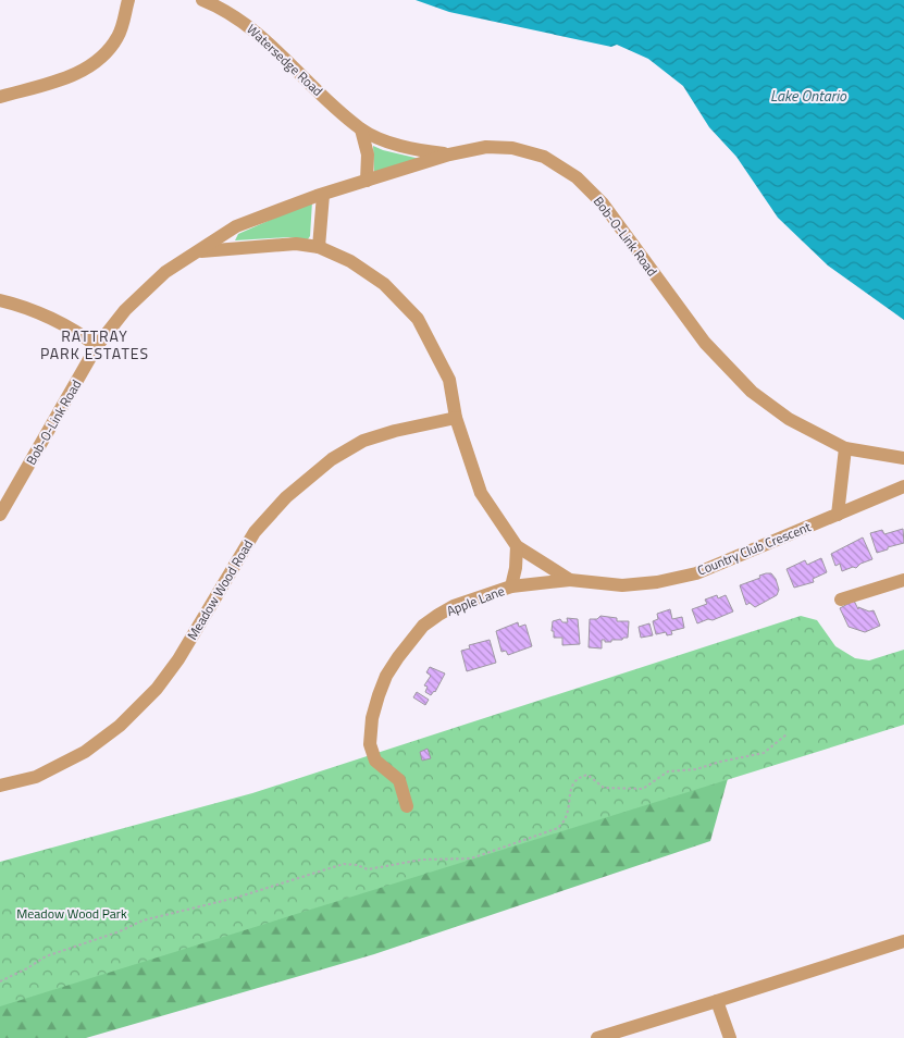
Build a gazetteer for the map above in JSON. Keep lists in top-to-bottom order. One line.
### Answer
{"streets":{"street":["Watersedge Road","Bob-O-Link Road","Country Club Crescent","Meadow Wood Road","Apple Lane"]},"crossings":[["Watersedge Road","Bob-O-Link Road"],["Bob-O-Link Road","Country Club Crescent"],["Country Club Crescent","Meadow Wood Road"],["Country Club Crescent","Apple Lane"]],"districts":["RATTRAY PARK ESTATES"],"water":["Lake Ontario"],"parks":["Meadow Wood Park"]}
